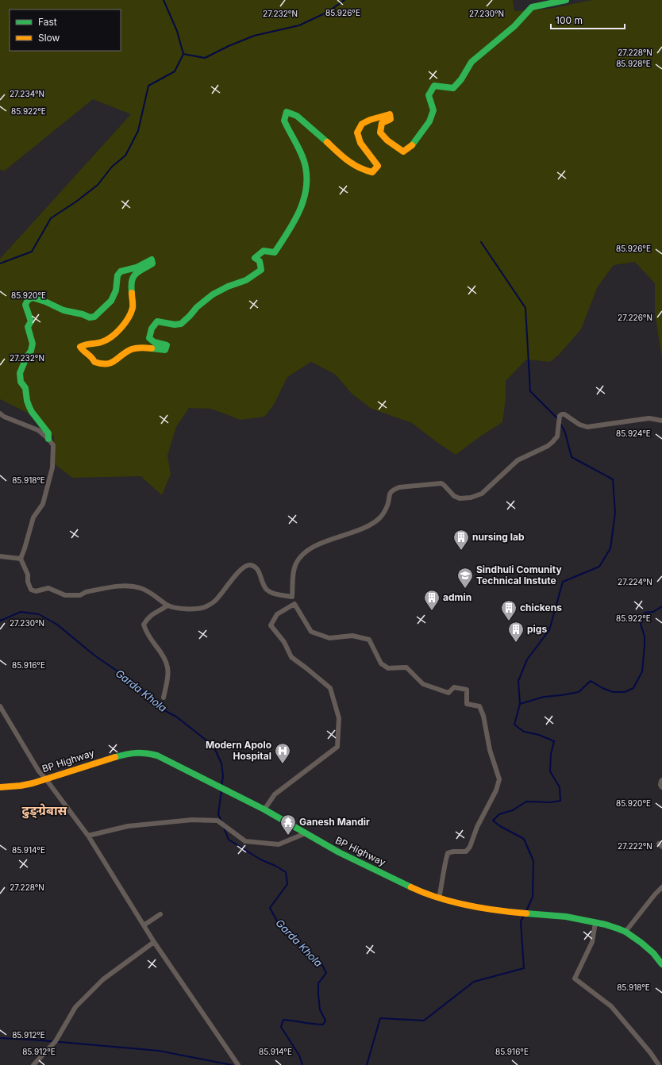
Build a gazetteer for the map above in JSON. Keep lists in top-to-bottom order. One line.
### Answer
{"streets":{"main road":["BP Highway"]},"districts":["ढुङ्ग्रेबास"],"water":["Garda Khola"],"places":{"building":["nursing lab","admin","chickens","pigs"],"school or university":["Sindhuli Comunity Technical Instute"],"hospital":["Modern Apolo Hospital"],"temple":["Ganesh Mandir"]},"legend":["Fast","Slow"],"scale_bar":"100 m","coordinates":["85.926°E","27.232°N","27.230°N","27.228°N","85.928°E","27.234°N","85.922°E","85.920°E","27.226°N","85.924°E","85.918°E","27.224°N","85.916°E","27.222°N","85.914°E","85.912°E"]}
